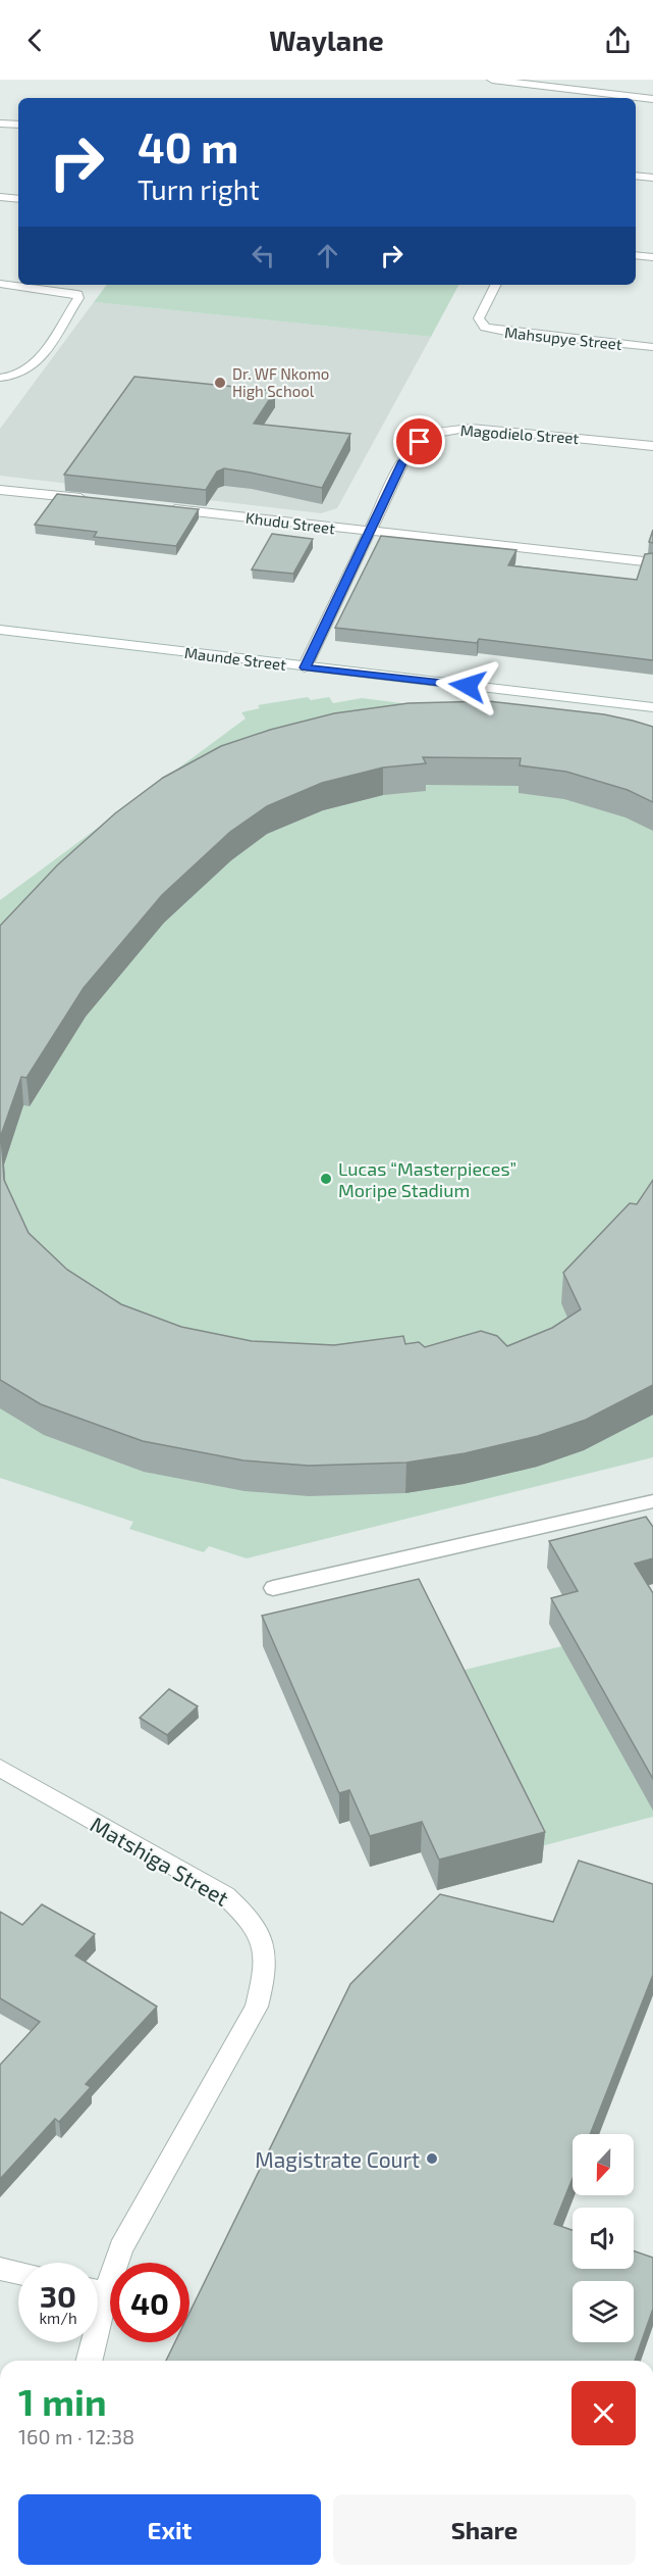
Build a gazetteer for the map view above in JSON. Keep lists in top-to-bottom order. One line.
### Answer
{"streets":{"street":["Mahsupye Street","Magodielo Street","Khudu Street","Maunde Street","Matshiga Street"]},"crossings":[["Magodielo Street","Khudu Street"],["Magodielo Street","Maunde Street"]],"places":["Dr. WF Nkomo High School","Lucas “Masterpieces” Moripe Stadium","Magistrate Court"],"north":"bottom","page":{"header":"Waylane","turn":["40 m","Turn right"],"speed":"30 km/h","limit":"40","heading":["1 min","160 m · 12:38"],"buttons":["Exit","Share"]}}
